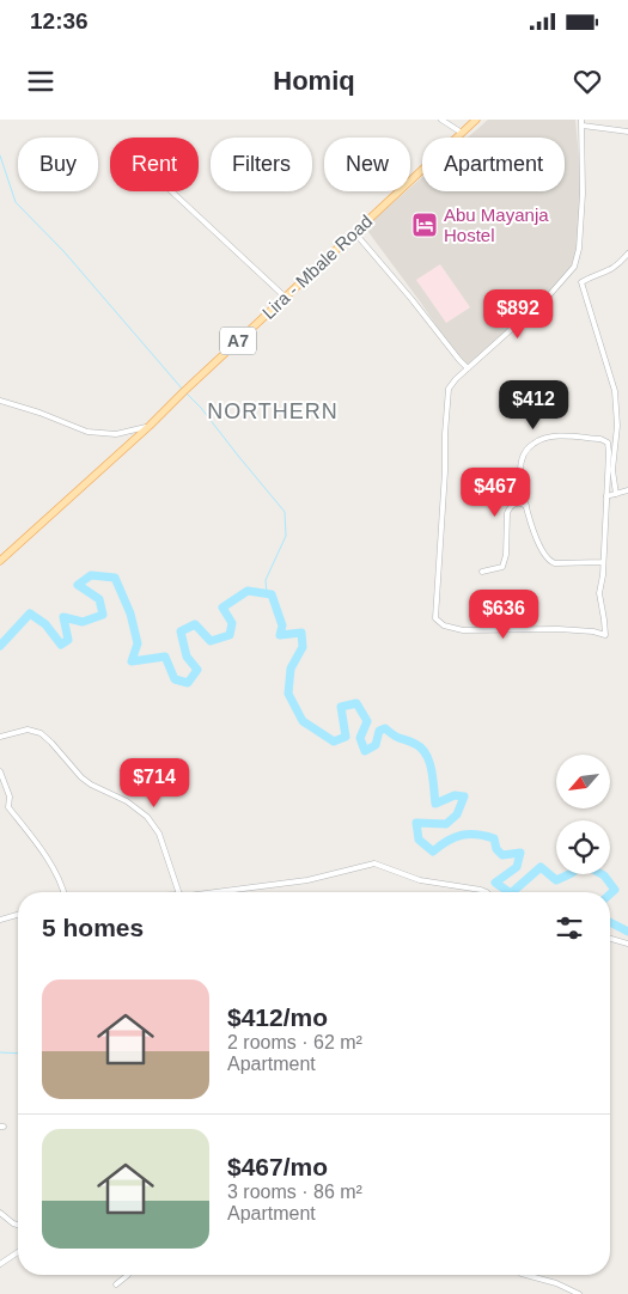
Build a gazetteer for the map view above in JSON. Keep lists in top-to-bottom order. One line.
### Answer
{"streets":{"main road":["Lira - Mbale Road","A7"]},"districts":["NORTHERN"],"places":{"hotel":["Abu Mayanja Hostel"]},"north":"bottom left","page":{"status":"12:36","header":"Homiq","chip":["Buy","Rent","Filters","New","Apartment"],"price":["$892","$412","$467","$636","$714"],"heading":"5 homes","list":[{"name":"$412/mo","note":"2 rooms · 62 m² · Apartment"},{"name":"$467/mo","note":"3 rooms · 86 m² · Apartment"}]}}
